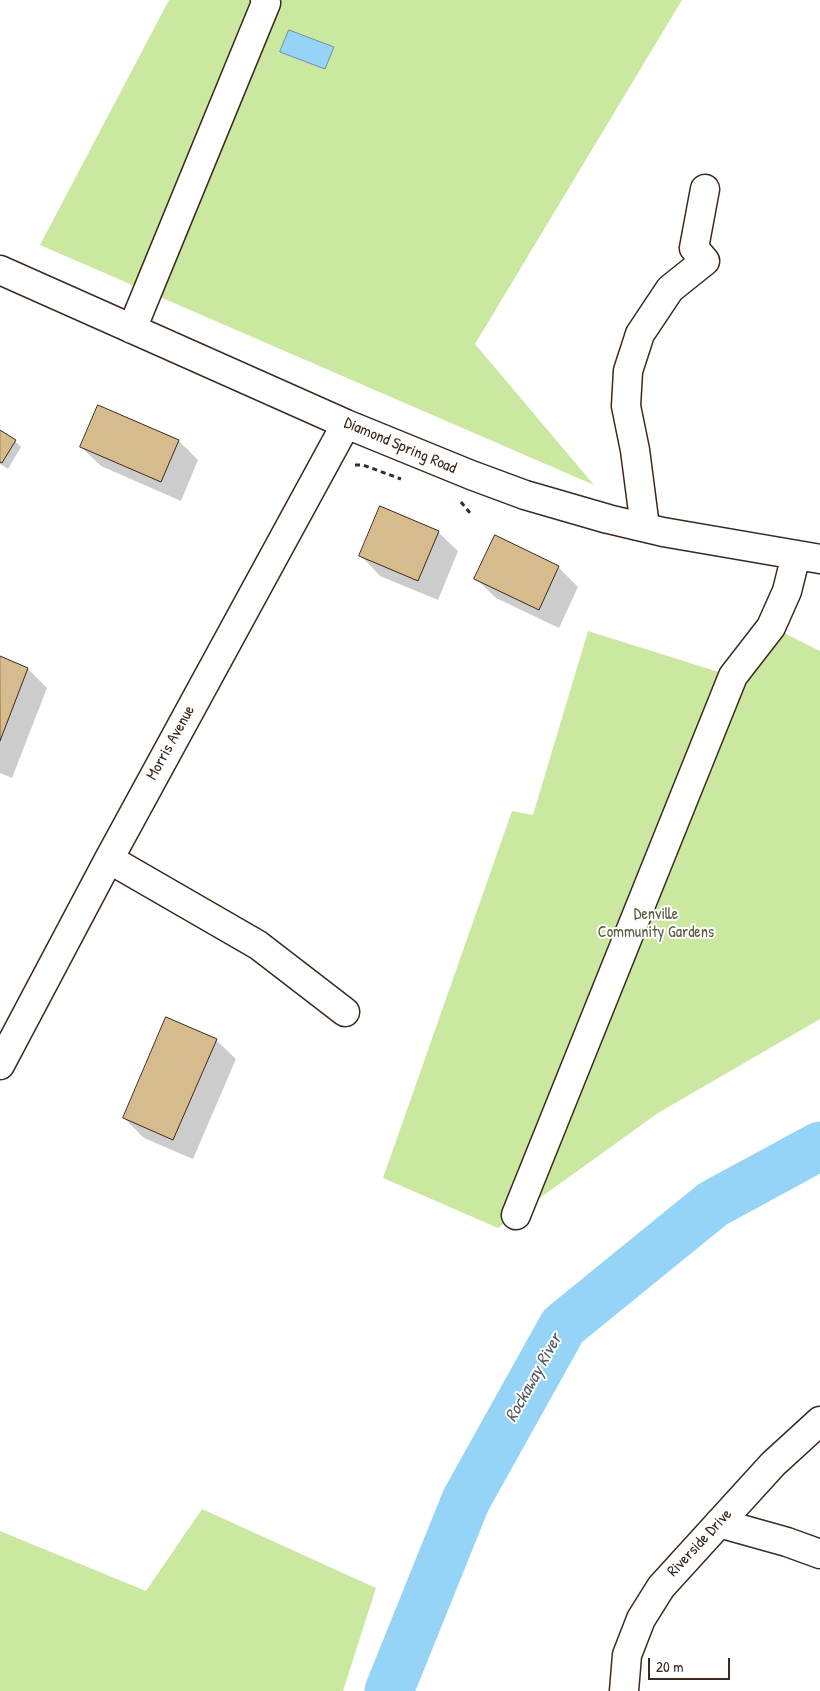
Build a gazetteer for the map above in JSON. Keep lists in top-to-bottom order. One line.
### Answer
{"streets":{"street":["Diamond Spring Road","Morris Avenue","Riverside Drive"]},"crossings":[["Diamond Spring Road","Morris Avenue"]],"water":["Rockaway River"],"parks":["Denville Community Gardens"],"scale_bar":"20 m"}
